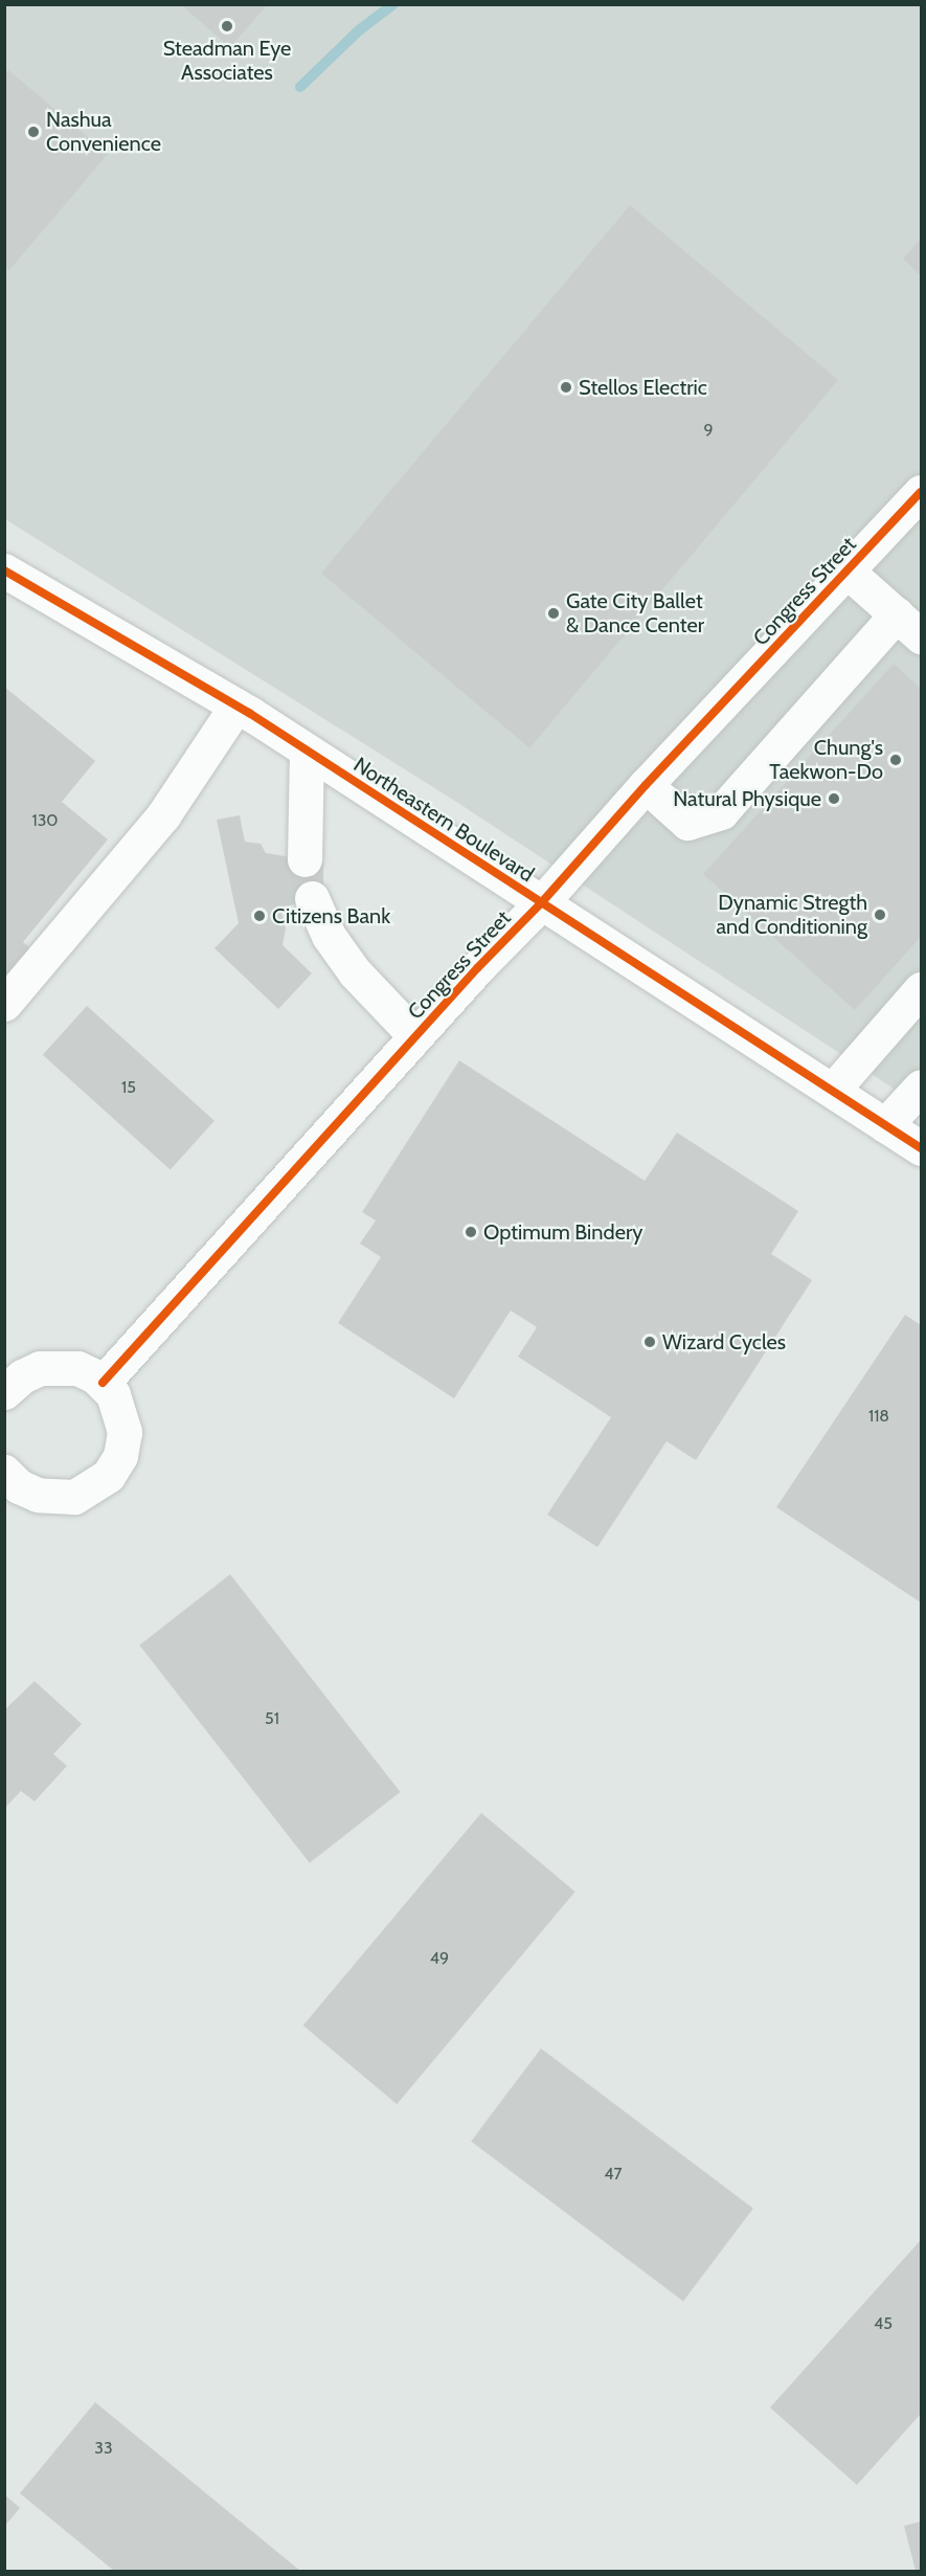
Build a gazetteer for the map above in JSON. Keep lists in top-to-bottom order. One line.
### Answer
{"streets":{"street":["Congress Street","Northeastern Boulevard"]},"crossings":[["Congress Street","Northeastern Boulevard"]],"places":["Steadman Eye Associates","Nashua Convenience","Stellos Electric","Gate City Ballet & Dance Center","Chung's Taekwon-Do","Natural Physique","Dynamic Stregth and Conditioning","Citizens Bank","Optimum Bindery","Wizard Cycles"],"house_numbers":["9","130","15","118","51","49","47","45","33"]}
